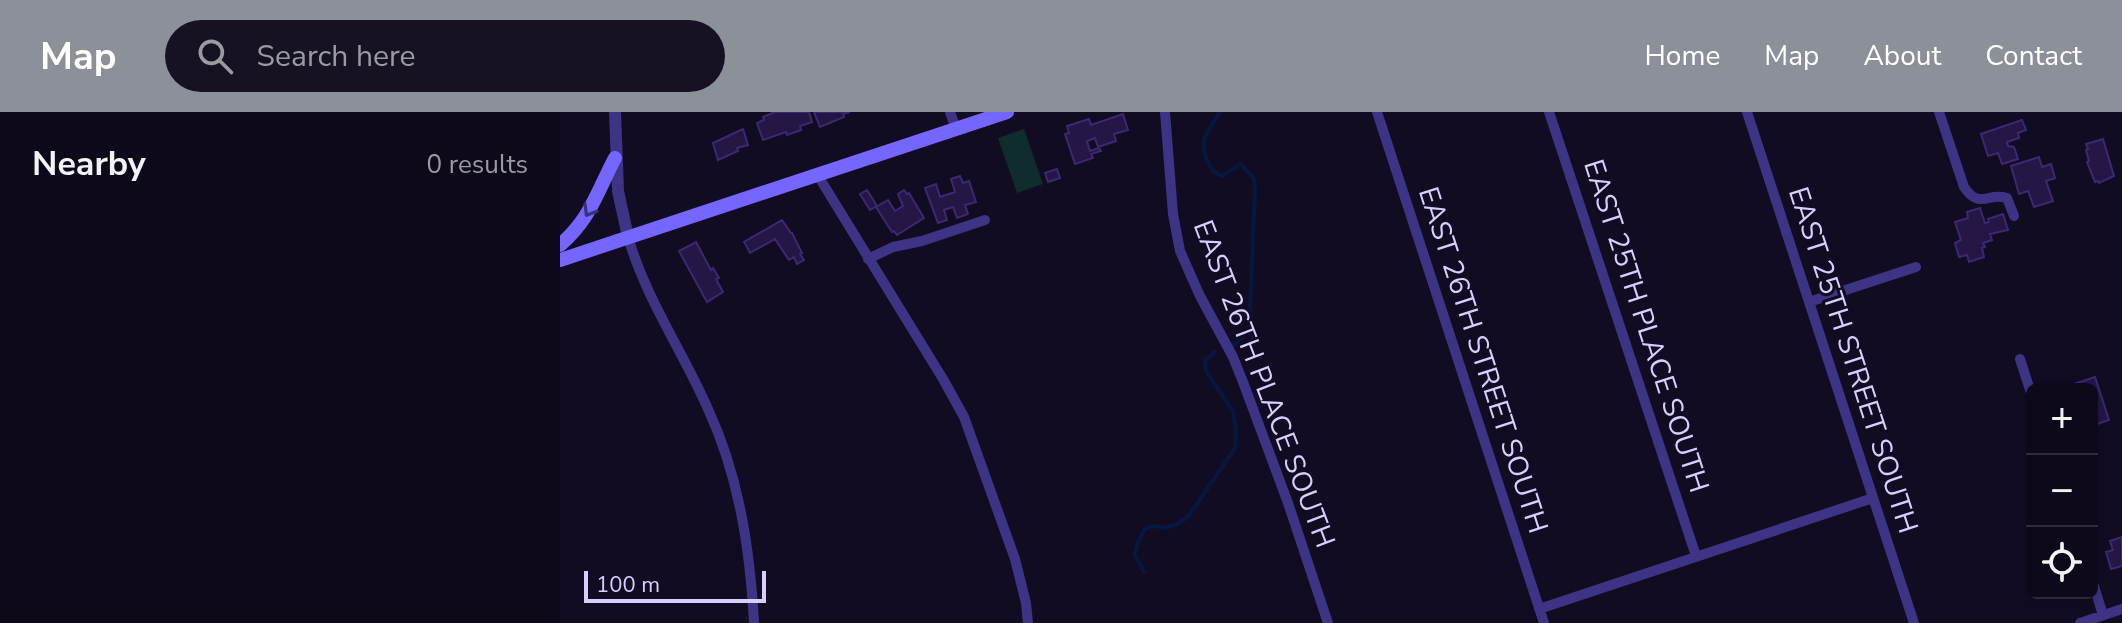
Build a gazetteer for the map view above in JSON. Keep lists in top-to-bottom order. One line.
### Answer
{"streets":{"street":["EAST 25TH PLACE SOUTH","EAST 26TH STREET SOUTH","EAST 25TH STREET SOUTH","EAST 26TH PLACE SOUTH"]},"scale_bar":"100 m","page":{"header":"Map","search":"Search here","nav":["Home","Map","About","Contact"],"heading":["Nearby","0 results"],"map_buttons":["+","−"],"scale":"100 m"}}
